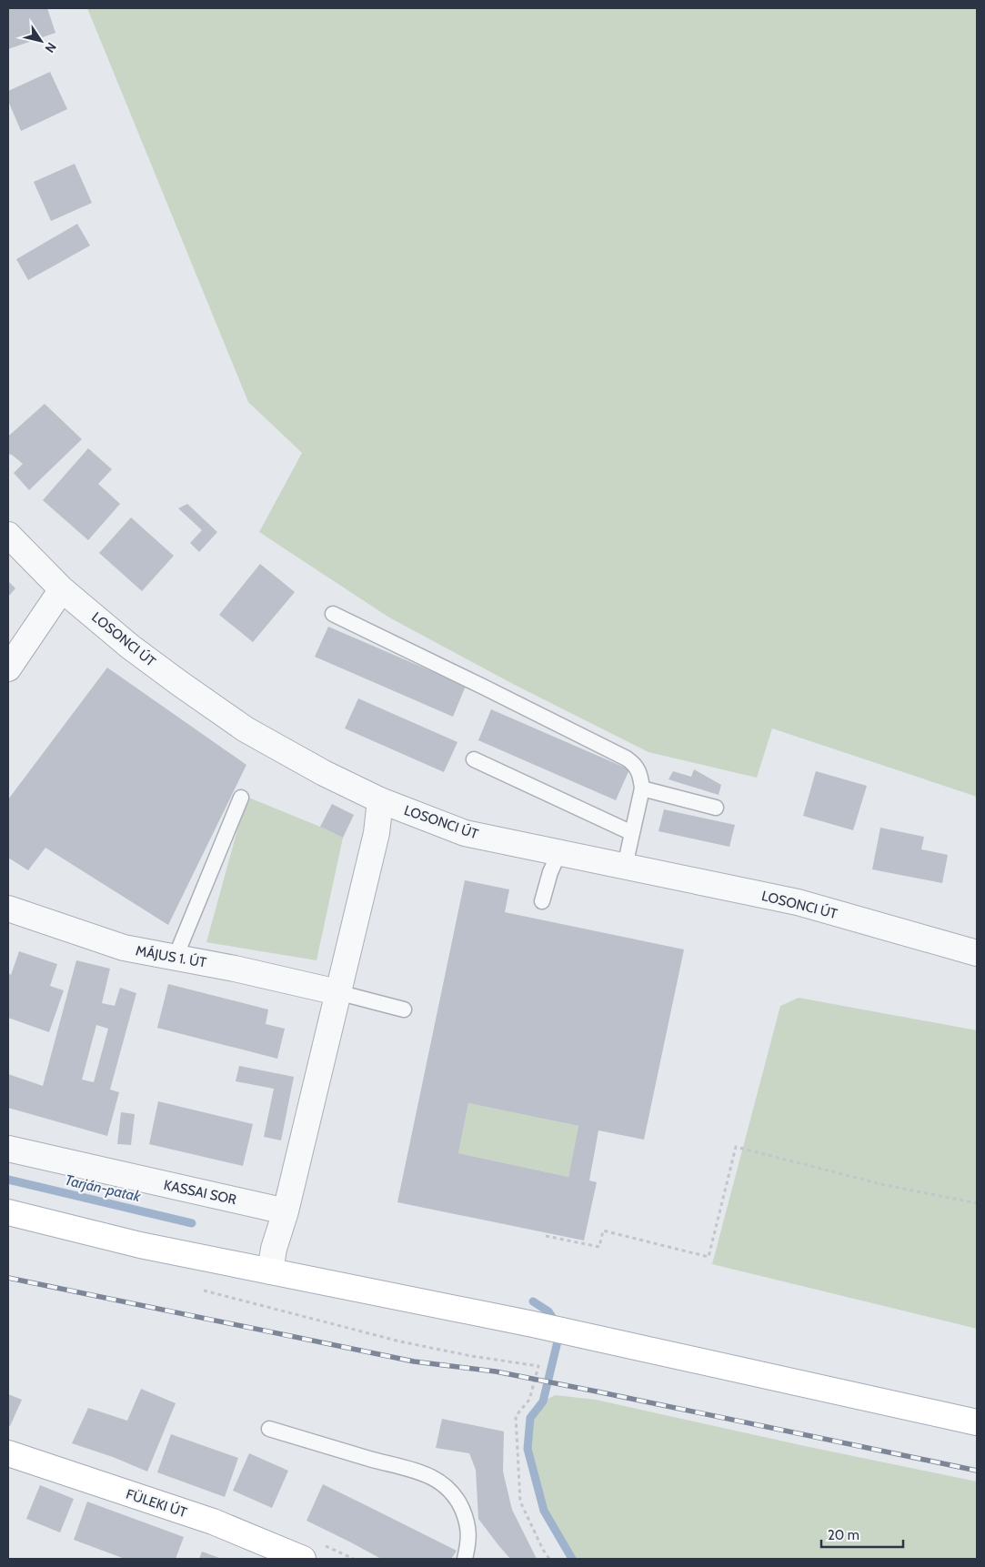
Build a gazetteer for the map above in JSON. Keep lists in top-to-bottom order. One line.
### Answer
{"streets":{"main road":["FÜLEKI ÚT"],"street":["LOSONCI ÚT","MÁJUS 1. ÚT","KASSAI SOR"]},"water":["Tarján-patak"],"scale_bar":"20 m","north":"bottom right"}
